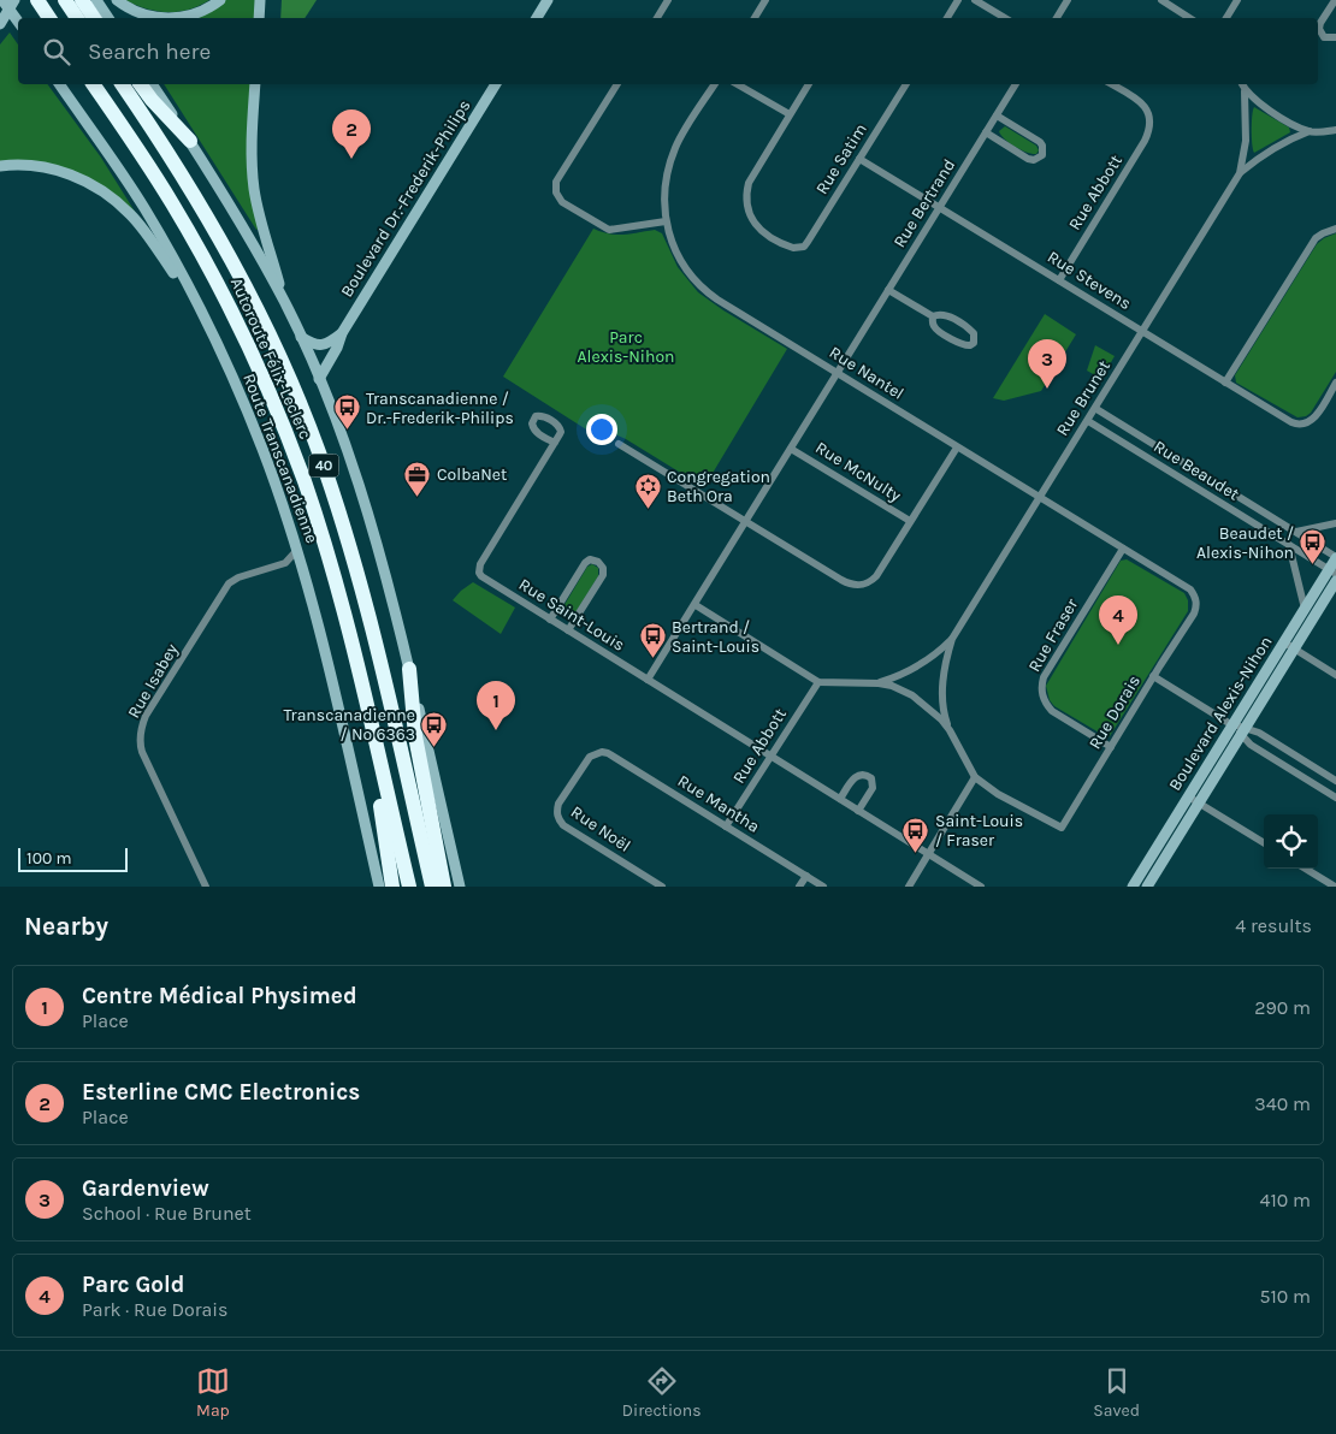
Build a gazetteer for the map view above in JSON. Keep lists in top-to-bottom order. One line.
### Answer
{"streets":{"highway":["Autoroute Félix-Leclerc","40"],"main road":["Boulevard Dr.-Frederik-Philips","Route Transcanadienne","Boulevard Alexis-Nihon"],"street":["Rue Satim","Rue Abbott","Rue Bertrand","Rue Stevens","Rue Nantel","Rue Brunet","Rue Beaudet","Rue McNulty","Rue Saint-Louis","Rue Fraser","Rue Isabey","Rue Dorais","Rue Mantha","Rue Noël"]},"crossings":[["Rue Satim","Rue Stevens"],["Rue Abbott","Rue Stevens"],["Rue Abbott","Rue Saint-Louis"],["Rue Abbott","Rue Mantha"],["Rue Bertrand","Rue Stevens"],["Rue Bertrand","Rue Nantel"],["Rue Bertrand","Rue McNulty"],["Rue Bertrand","Rue Saint-Louis"],["Rue Stevens","Rue Brunet"],["Rue Nantel","Rue Brunet"],["Rue Nantel","Rue Fraser"],["Rue Nantel","Rue Dorais"],["Rue Brunet","Rue Beaudet"],["Rue Beaudet","Boulevard Alexis-Nihon"],["Rue Fraser","Rue Dorais"],["Rue Mantha","Rue Noël"]],"parks":["Parc Alexis-Nihon"],"places":{"bus stop":["Transcanadienne / Dr.-Frederik-Philips","Beaudet / Alexis-Nihon","Bertrand / Saint-Louis","Transcanadienne / No 6363","Saint-Louis / Fraser"],"office":["ColbaNet"],"synagogue":["Congregation Beth Ora"]},"scale_bar":"100 m","page":{"search":"Search here","pins":["2","3","4","1"],"scale":"100 m","heading":["Nearby","4 results"],"list":[{"mark":"1","name":"Centre Médical Physimed","note":"Place","value":"290 m"},{"mark":"2","name":"Esterline CMC Electronics","note":"Place","value":"340 m"},{"mark":"3","name":"Gardenview","note":"School · Rue Brunet","value":"410 m"},{"mark":"4","name":"Parc Gold","note":"Park · Rue Dorais","value":"510 m"}],"nav":["Map","Directions","Saved"]}}
